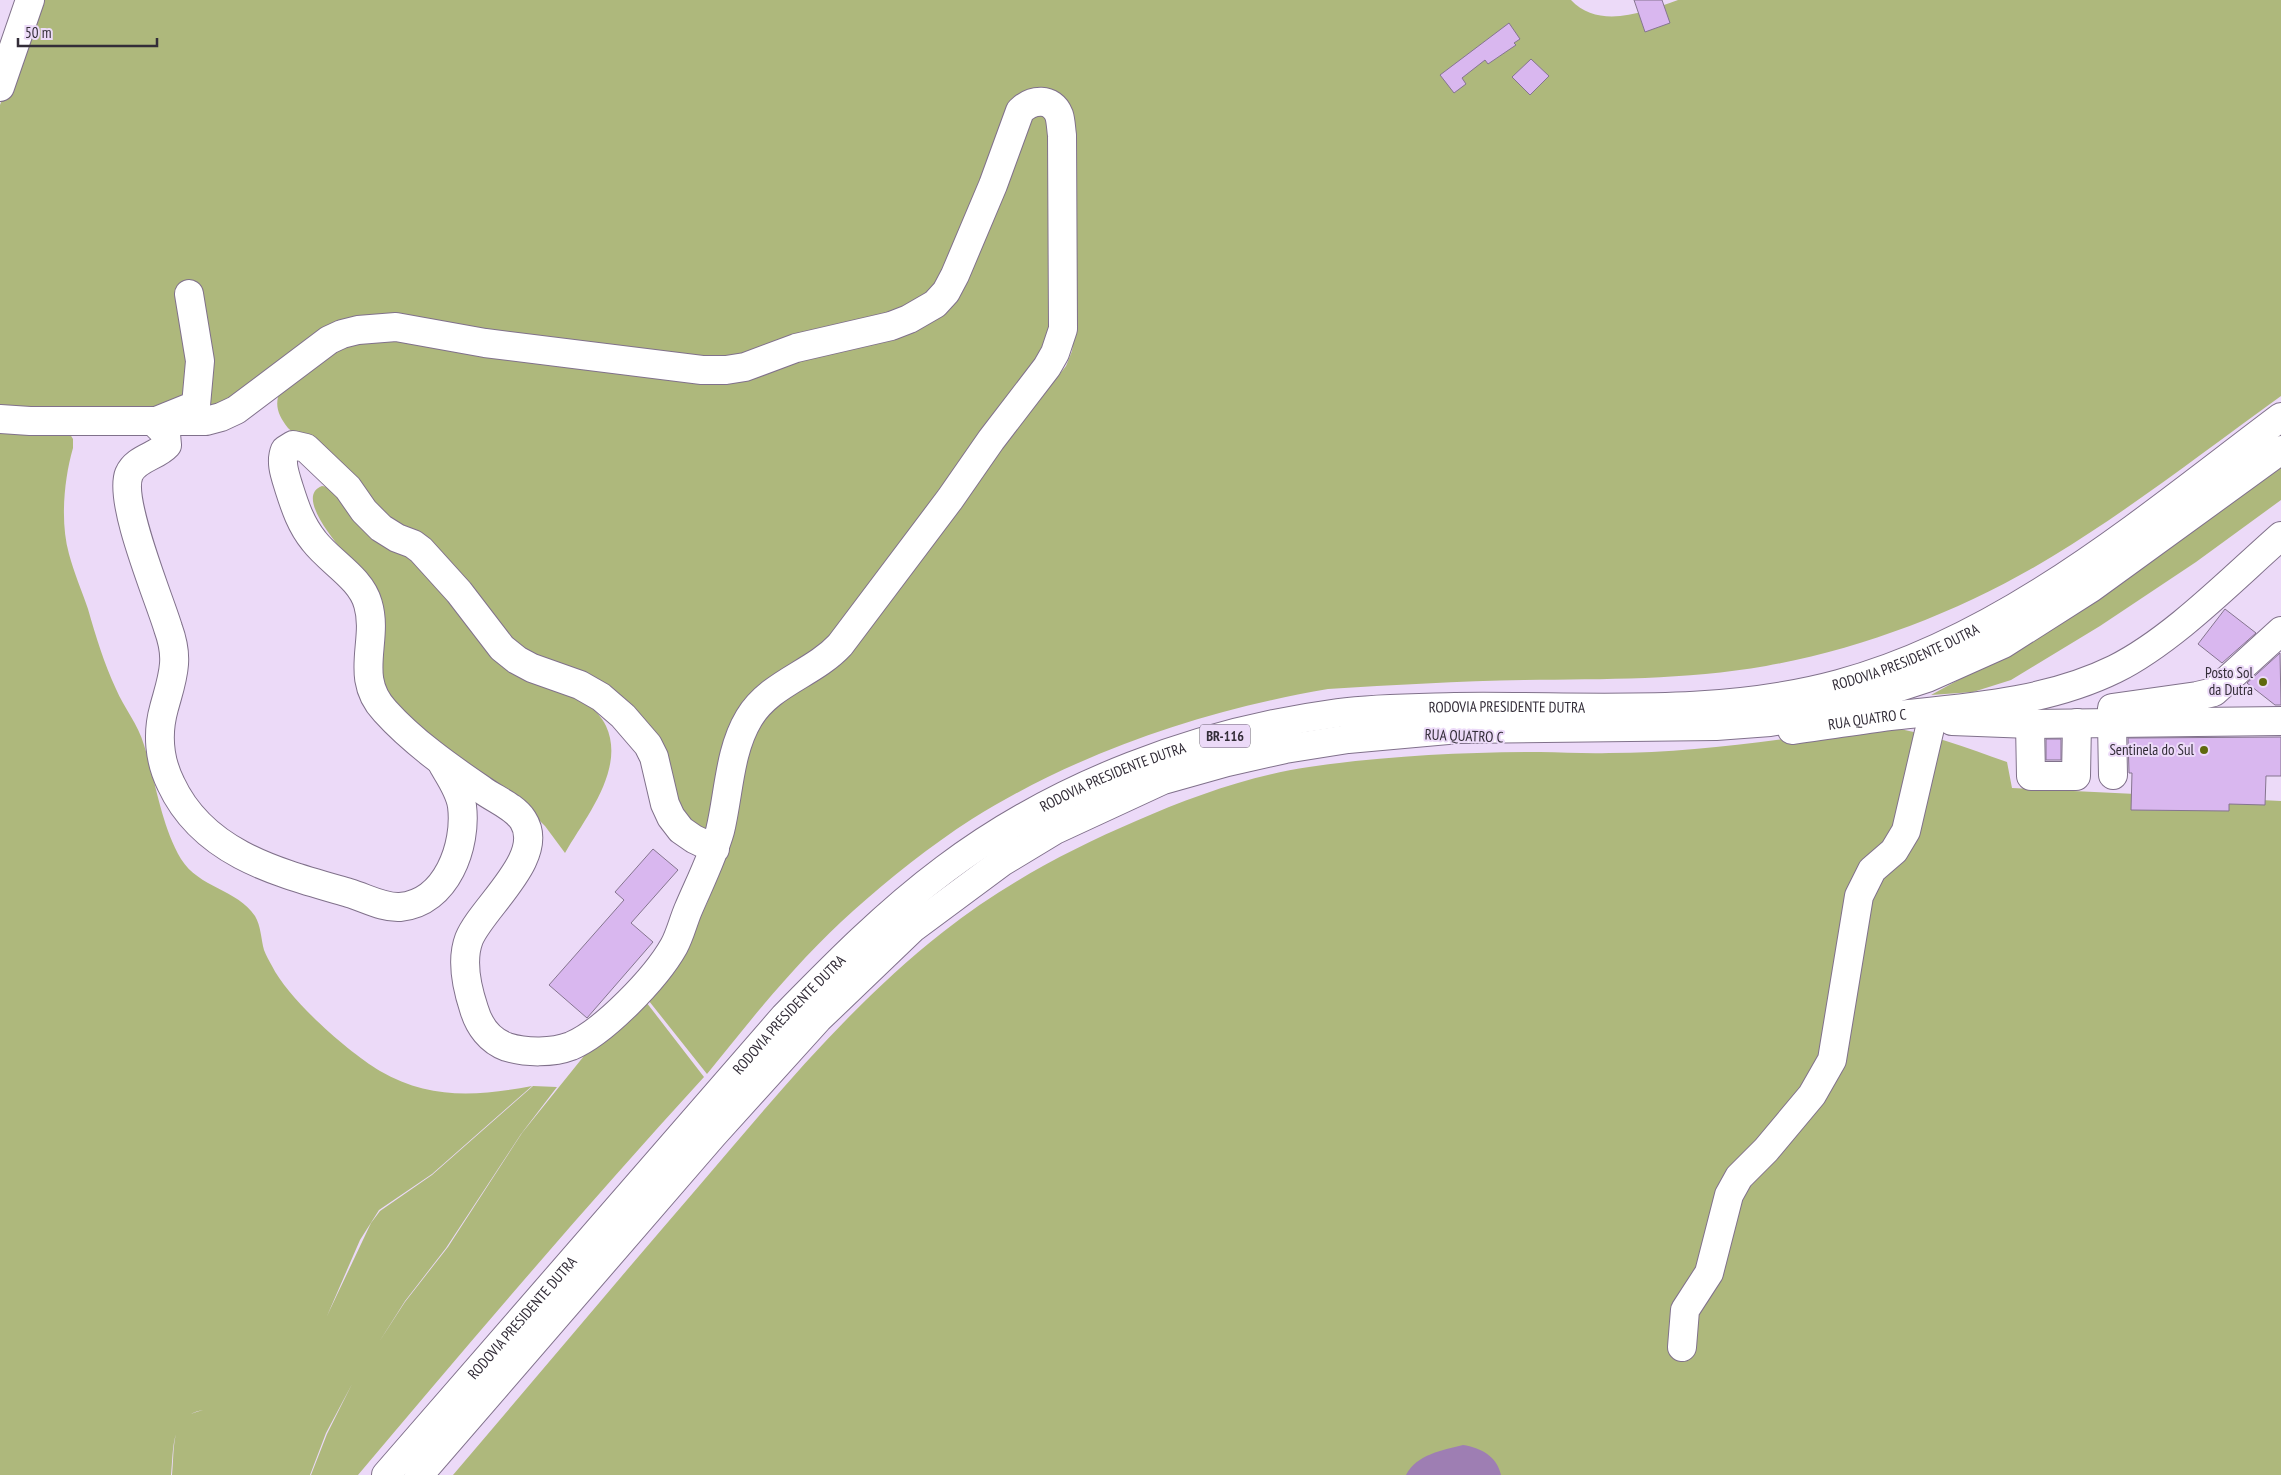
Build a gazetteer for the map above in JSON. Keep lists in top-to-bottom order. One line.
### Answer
{"streets":{"main road":["RODOVIA PRESIDENTE DUTRA","RUA QUATRO C","BR-116"]},"crossings":[["RODOVIA PRESIDENTE DUTRA","RUA QUATRO C"]],"places":["Posto Sol da Dutra","Sentinela do Sul"],"scale_bar":"50 m"}
